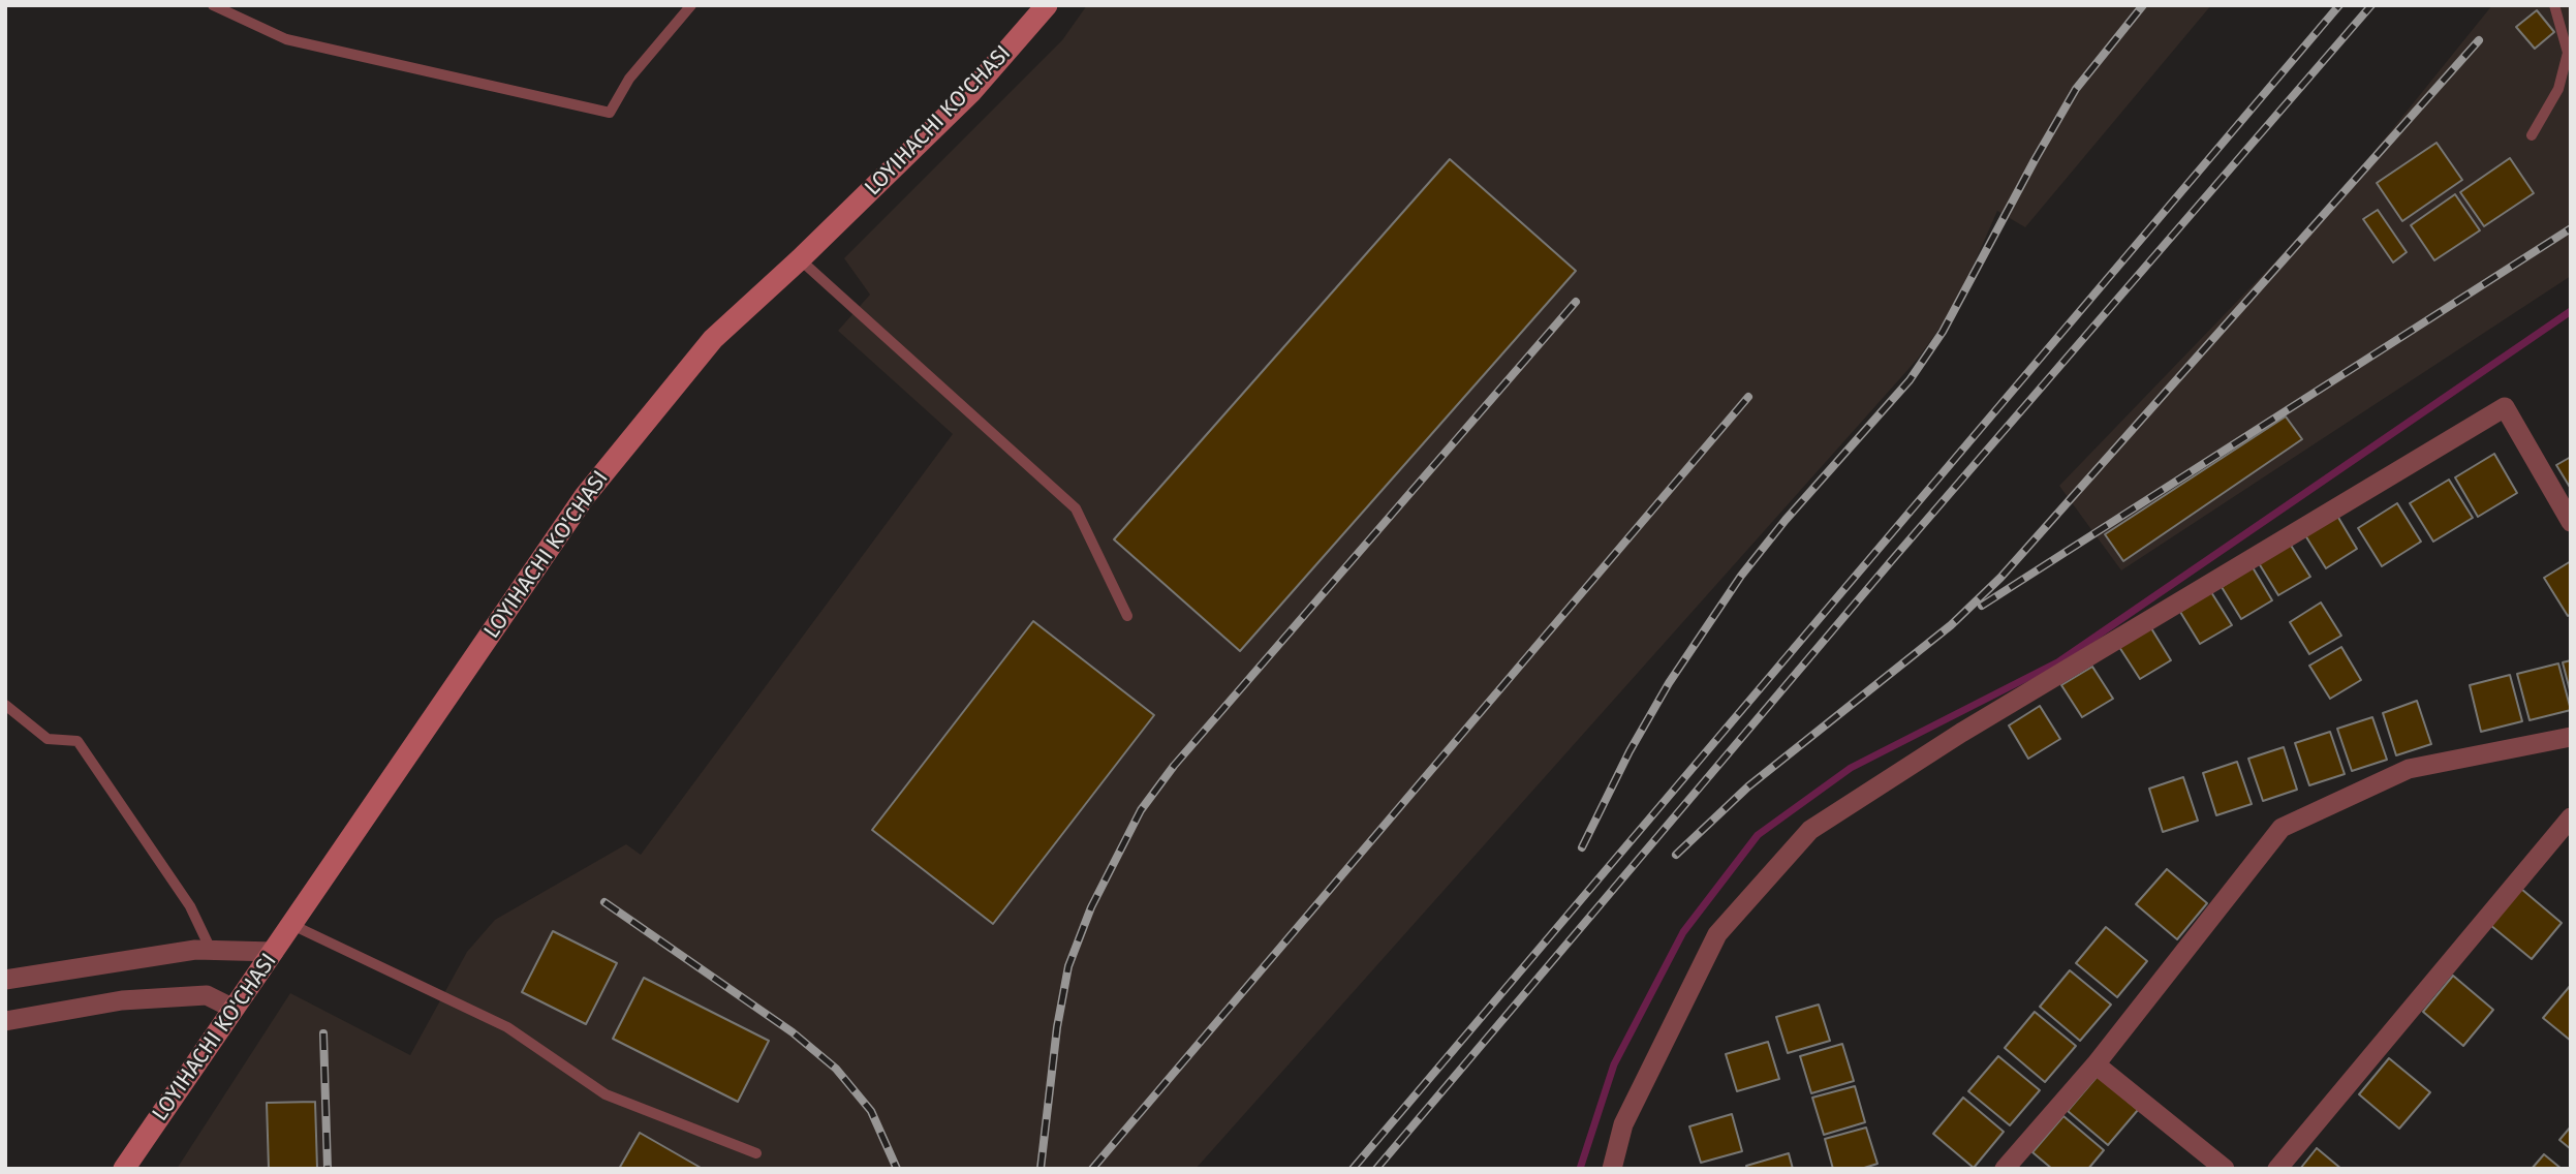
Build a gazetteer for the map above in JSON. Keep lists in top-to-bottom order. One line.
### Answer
{"streets":{"street":["LOYIHACHI KO'CHASI"]}}
